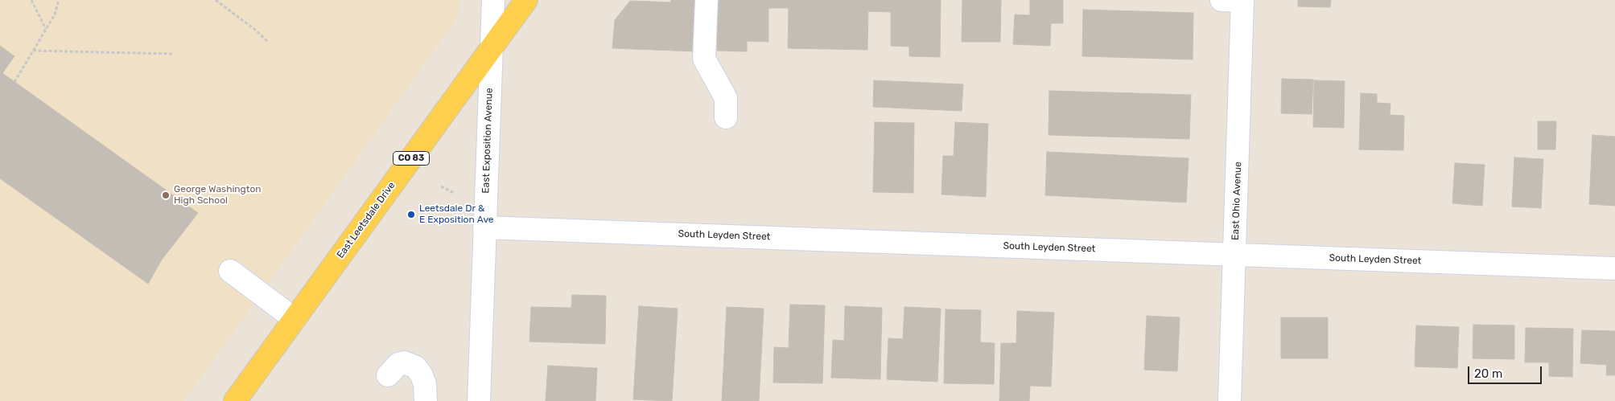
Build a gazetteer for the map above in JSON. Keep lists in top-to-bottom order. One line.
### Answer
{"streets":{"main road":["CO 83","East Leetsdale Drive"],"street":["East Exposition Avenue","East Ohio Avenue","South Leyden Street"]},"crossings":[["East Exposition Avenue","East Leetsdale Drive"],["East Exposition Avenue","South Leyden Street"],["East Ohio Avenue","South Leyden Street"]],"places":["George Washington High School","Leetsdale Dr & E Exposition Ave"],"scale_bar":"20 m"}
